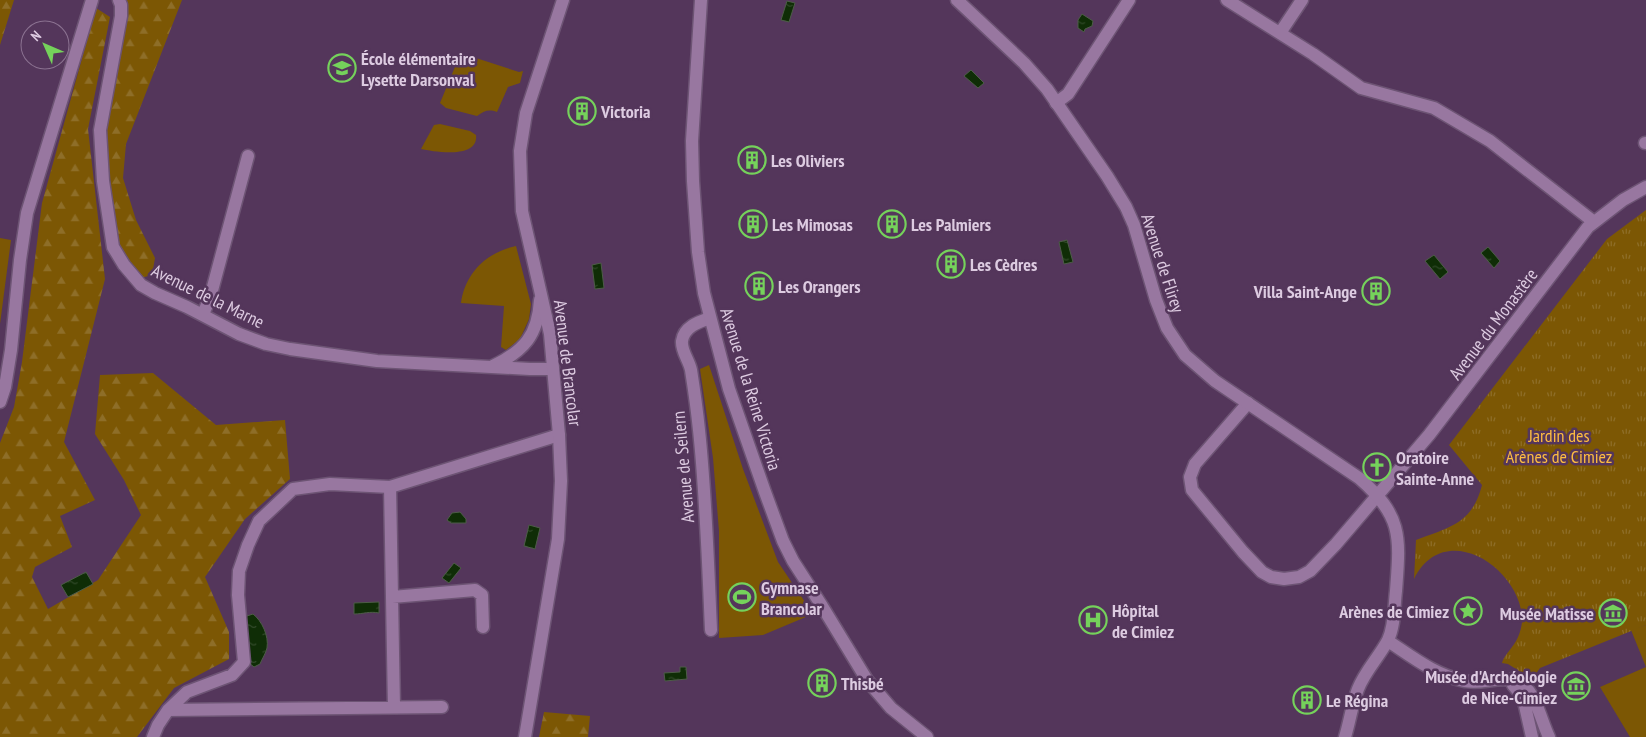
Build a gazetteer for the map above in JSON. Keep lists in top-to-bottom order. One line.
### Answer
{"streets":{"street":["Avenue de Flirey","Avenue de la Marne","Avenue du Monastère","Avenue de Brancolar","Avenue de la Reine Victoria","Avenue de Seilern"]},"crossings":[["Avenue de Flirey","Avenue du Monastère"],["Avenue de la Marne","Avenue de Brancolar"],["Avenue de la Reine Victoria","Avenue de Seilern"]],"parks":["Jardin des Arènes de Cimiez"],"places":{"school or university":["École élémentaire Lysette Darsonval"],"building":["Victoria","Les Oliviers","Les Mimosas","Les Palmiers","Les Cèdres","Les Orangers","Villa Saint-Ange","Thisbé","Le Régina"],"church":["Oratoire Sainte-Anne"],"sports":["Gymnase Brancolar"],"place":["Arènes de Cimiez"],"museum":["Musée Matisse","Musée d'Archéologie de Nice-Cimiez"],"hospital":["Hôpital de Cimiez"]},"north":"top left"}
